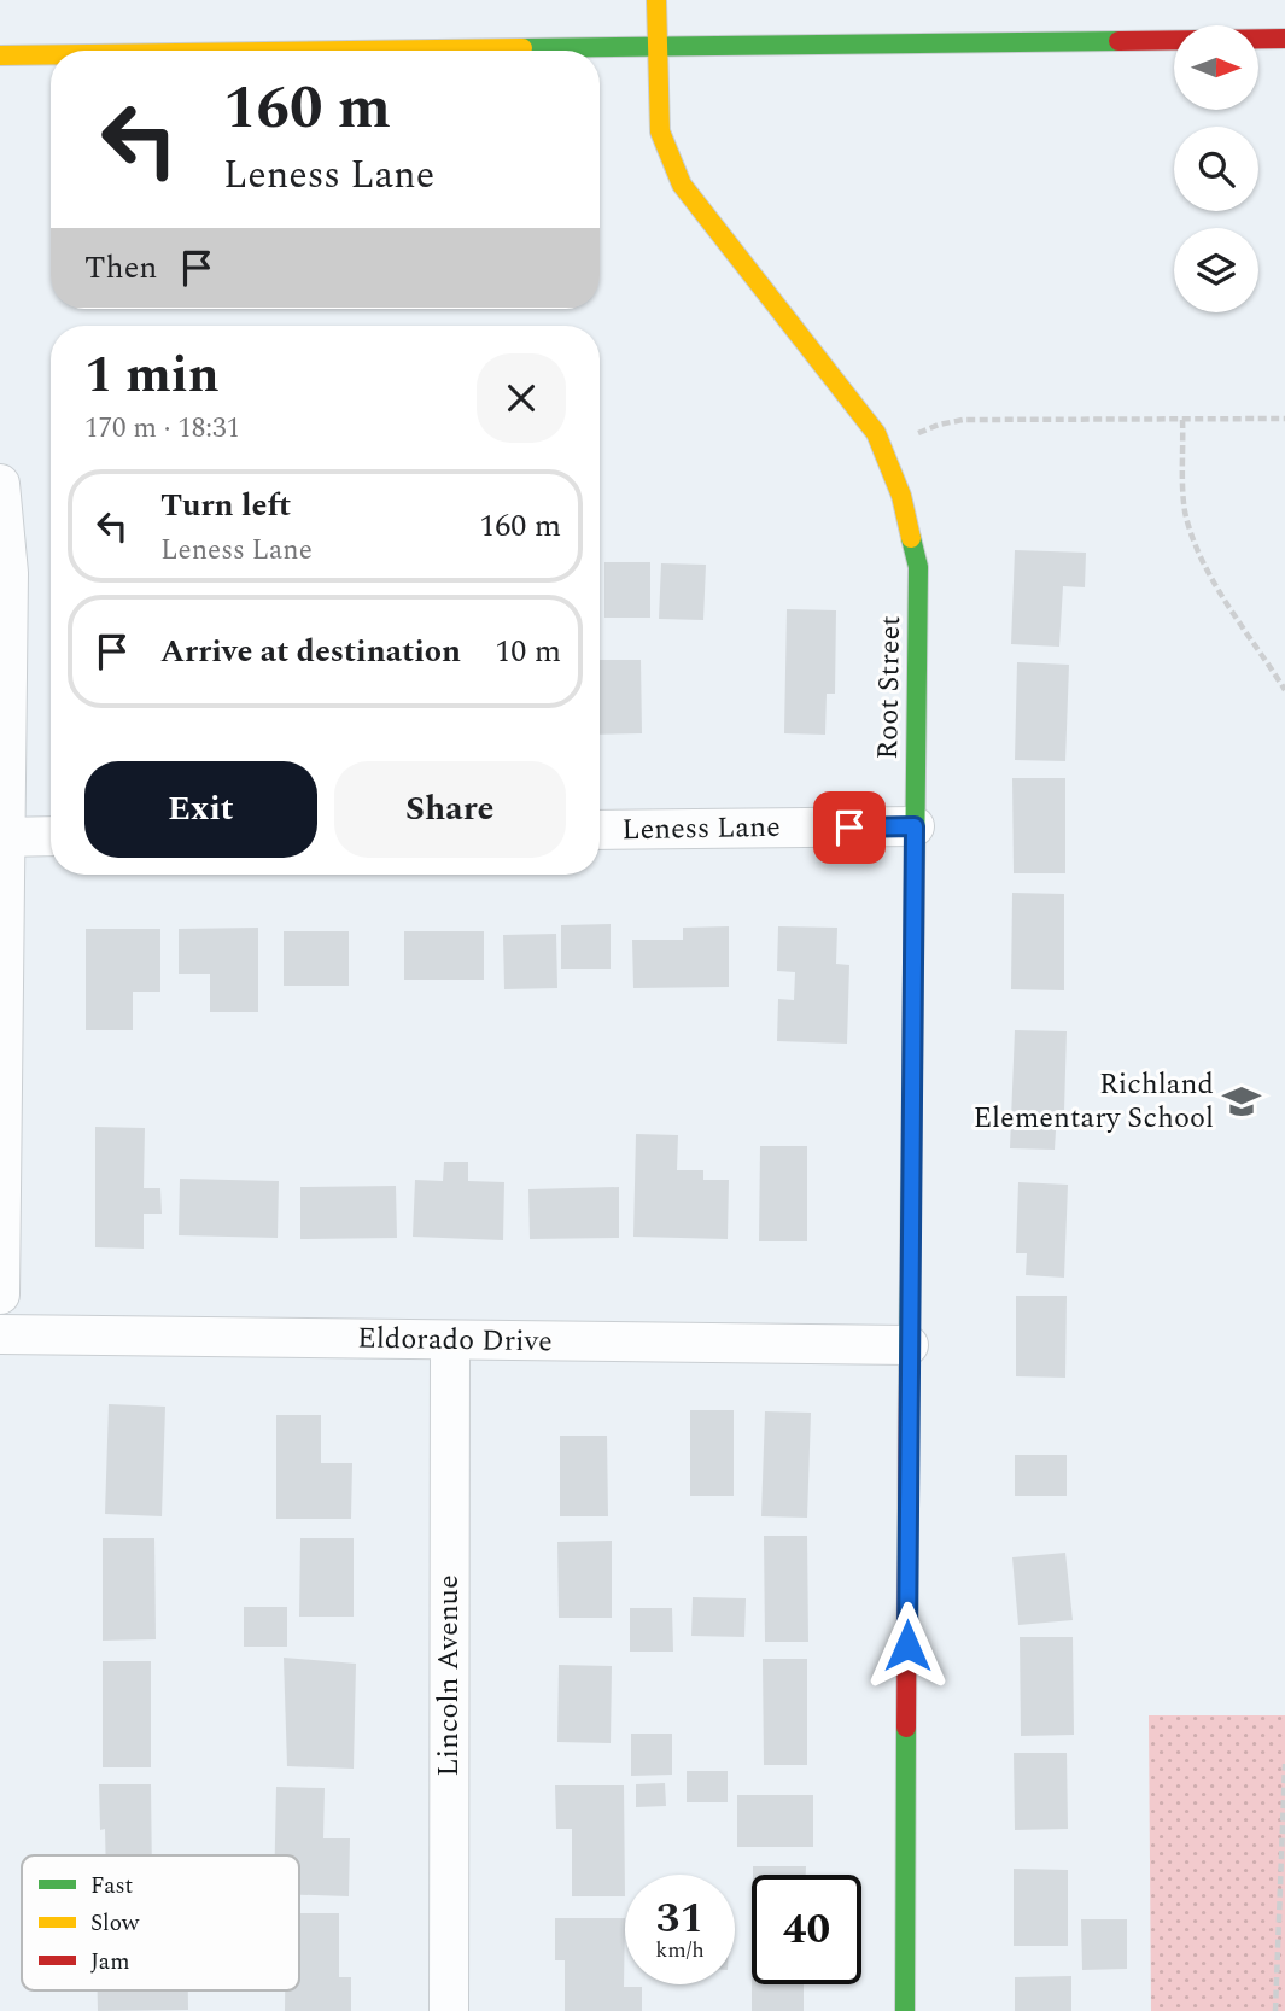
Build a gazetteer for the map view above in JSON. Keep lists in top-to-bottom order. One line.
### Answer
{"streets":{"street":["Root Street","Leness Lane","Eldorado Drive","Lincoln Avenue"]},"crossings":[["Root Street","Leness Lane"],["Root Street","Eldorado Drive"],["Eldorado Drive","Lincoln Avenue"]],"places":{"school or university":["Richland Elementary School"]},"legend":["Fast","Slow","Jam"],"north":"right","page":{"turn":["160 m","Leness Lane"],"then":"Then","heading":["1 min","170 m · 18:31"],"list":[{"name":"Turn left","note":"Leness Lane","value":"160 m"},{"name":"Arrive at destination","value":"10 m"}],"buttons":["Exit","Share"],"speed":"31 km/h","limit":"40"}}
